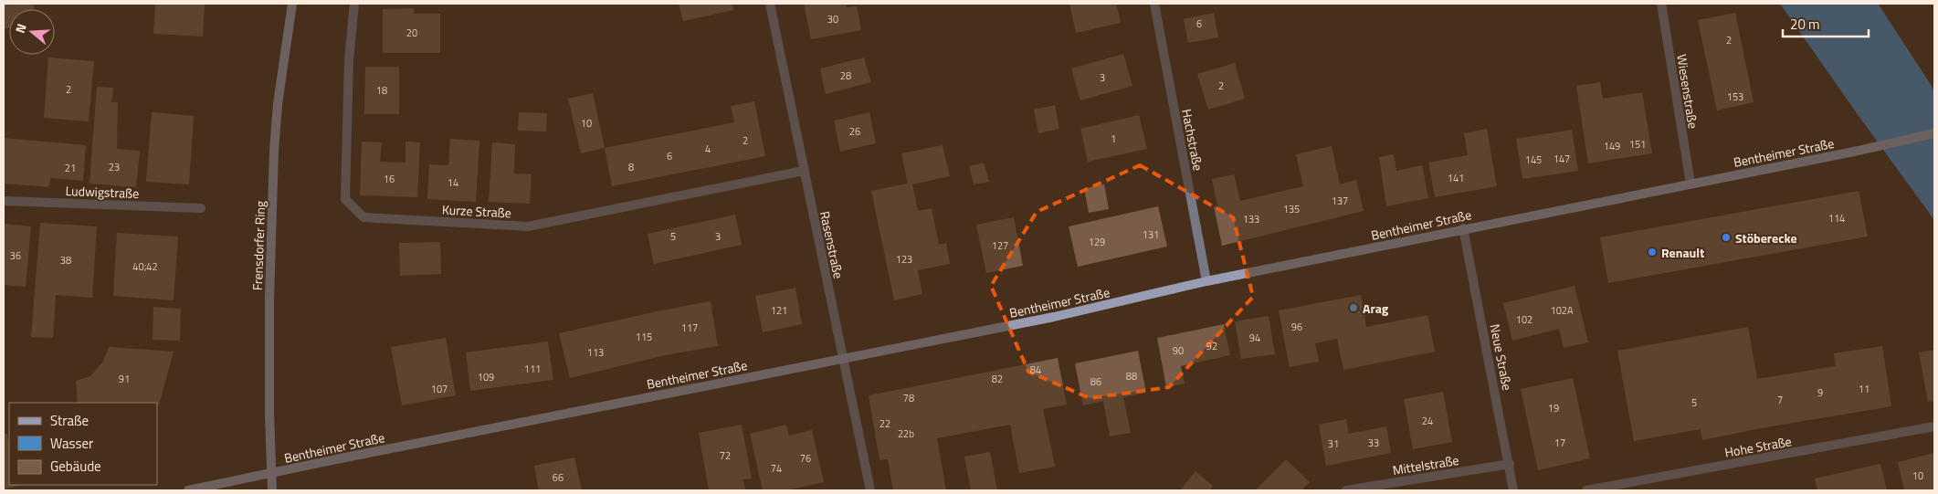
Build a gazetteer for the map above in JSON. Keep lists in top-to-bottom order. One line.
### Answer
{"streets":{"street":["Wiesenstraße","Hachstraße","Bentheimer Straße","Ludwigstraße","Kurze Straße","Rasenstraße","Frensdorfer Ring","Neue Straße","Hohe Straße","Mittelstraße"]},"crossings":[["Wiesenstraße","Bentheimer Straße"],["Hachstraße","Bentheimer Straße"],["Bentheimer Straße","Rasenstraße"],["Bentheimer Straße","Frensdorfer Ring"],["Bentheimer Straße","Neue Straße"],["Kurze Straße","Rasenstraße"],["Neue Straße","Mittelstraße"]],"places":["Stöberecke","Renault","Arag"],"house_numbers":["30","6","20","2","28","3","2","2","18","153","10","26","1","2","151","149","4","6","147","145","23","8","21","141","16","14","137","135","114","133","131","5","3","129","127","36","123","38","40;42","121","102A","102","96","117","115","94","92","90","113","111","84","88","109","91","82","86","107","11","9","78","7","5","19","24","22","22b","33","17","31","72","76","74","10","66"],"legend":["Straße","Wasser","Gebäude"],"scale_bar":"20 m","north":"left"}
